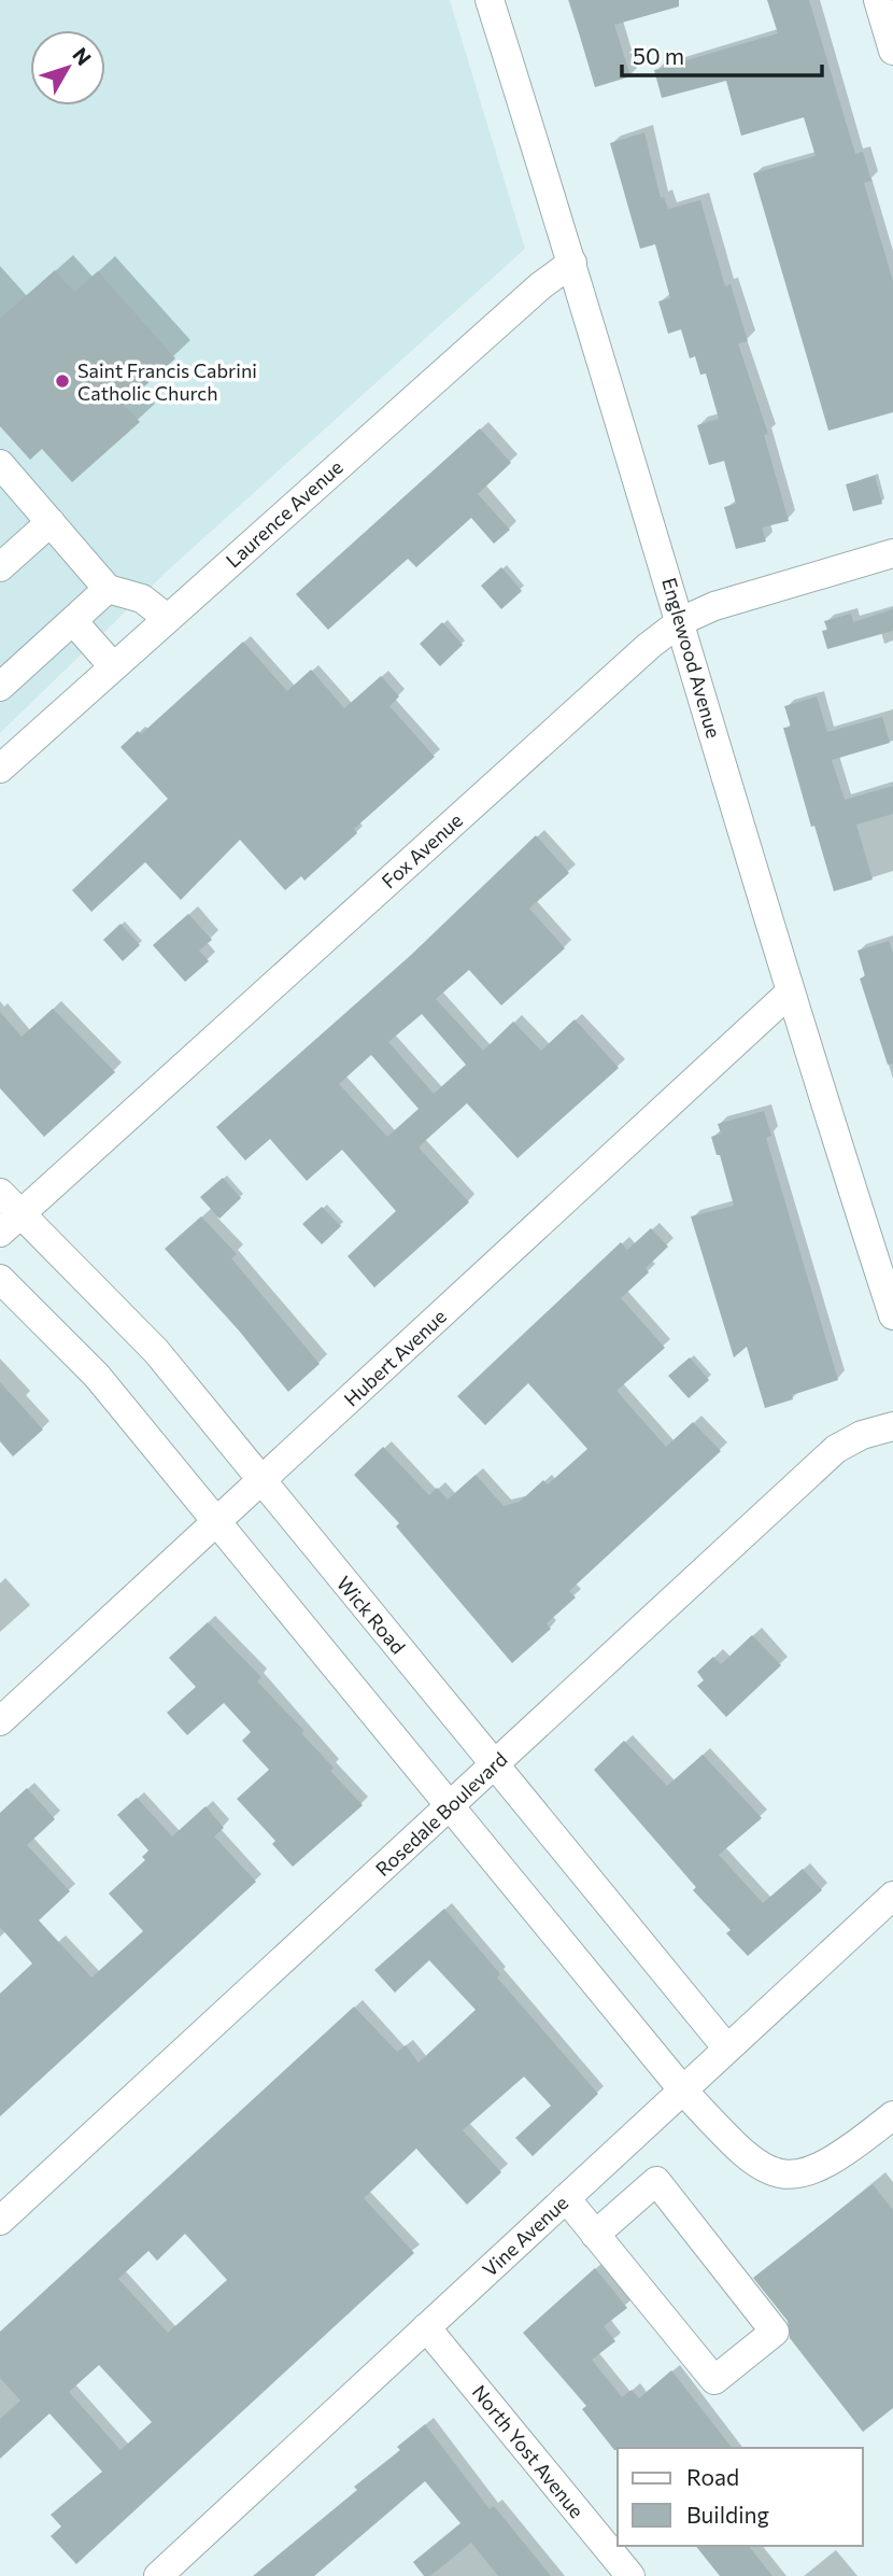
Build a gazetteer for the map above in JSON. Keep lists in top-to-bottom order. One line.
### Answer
{"streets":{"street":["Laurence Avenue","Englewood Avenue","Fox Avenue","Hubert Avenue","Wick Road","Rosedale Boulevard","Vine Avenue","North Yost Avenue"]},"crossings":[["Laurence Avenue","Englewood Avenue"],["Englewood Avenue","Fox Avenue"],["Englewood Avenue","Hubert Avenue"],["Fox Avenue","Wick Road"],["Hubert Avenue","Wick Road"],["Wick Road","Rosedale Boulevard"],["Wick Road","Vine Avenue"],["Vine Avenue","North Yost Avenue"]],"places":["Saint Francis Cabrini Catholic Church"],"legend":["Road","Building"],"scale_bar":"50 m","north":"top right"}
